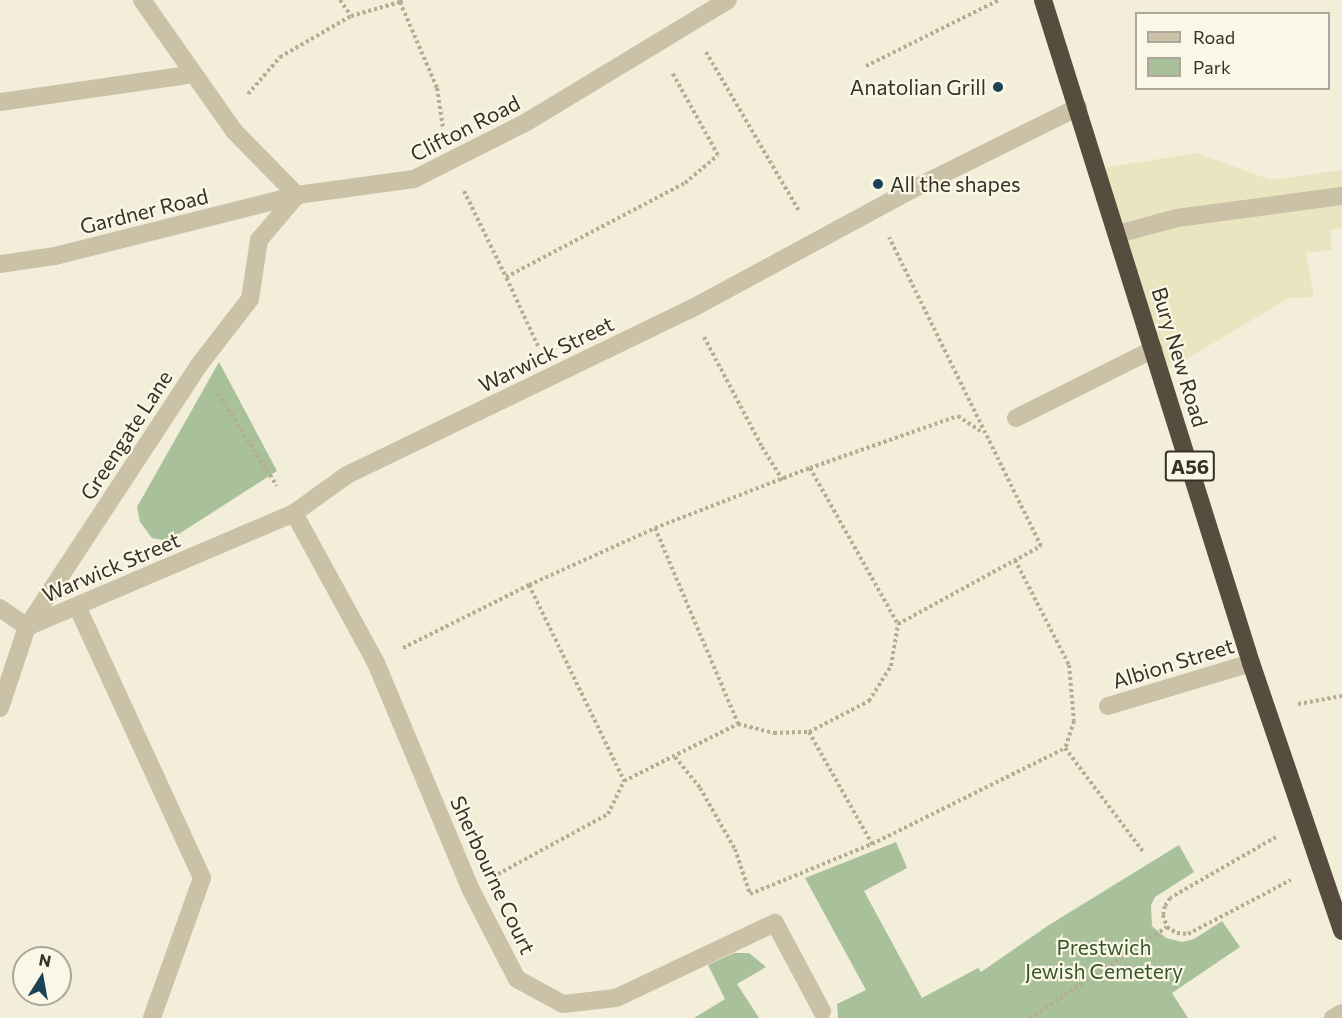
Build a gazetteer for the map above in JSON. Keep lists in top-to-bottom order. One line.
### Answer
{"streets":{"highway":["Bury New Road","A56"],"street":["Clifton Road","Gardner Road","Warwick Street","Greengate Lane","Albion Street","Sherbourne Court"]},"crossings":[["Clifton Road","Gardner Road"],["Clifton Road","Greengate Lane"],["Gardner Road","Greengate Lane"],["Warwick Street","Bury New Road"],["Warwick Street","Greengate Lane"],["Warwick Street","Sherbourne Court"],["Bury New Road","Albion Street"]],"parks":["Prestwich Jewish Cemetery"],"places":["Anatolian Grill","All the shapes"],"legend":["Road","Park"],"north":"top"}
